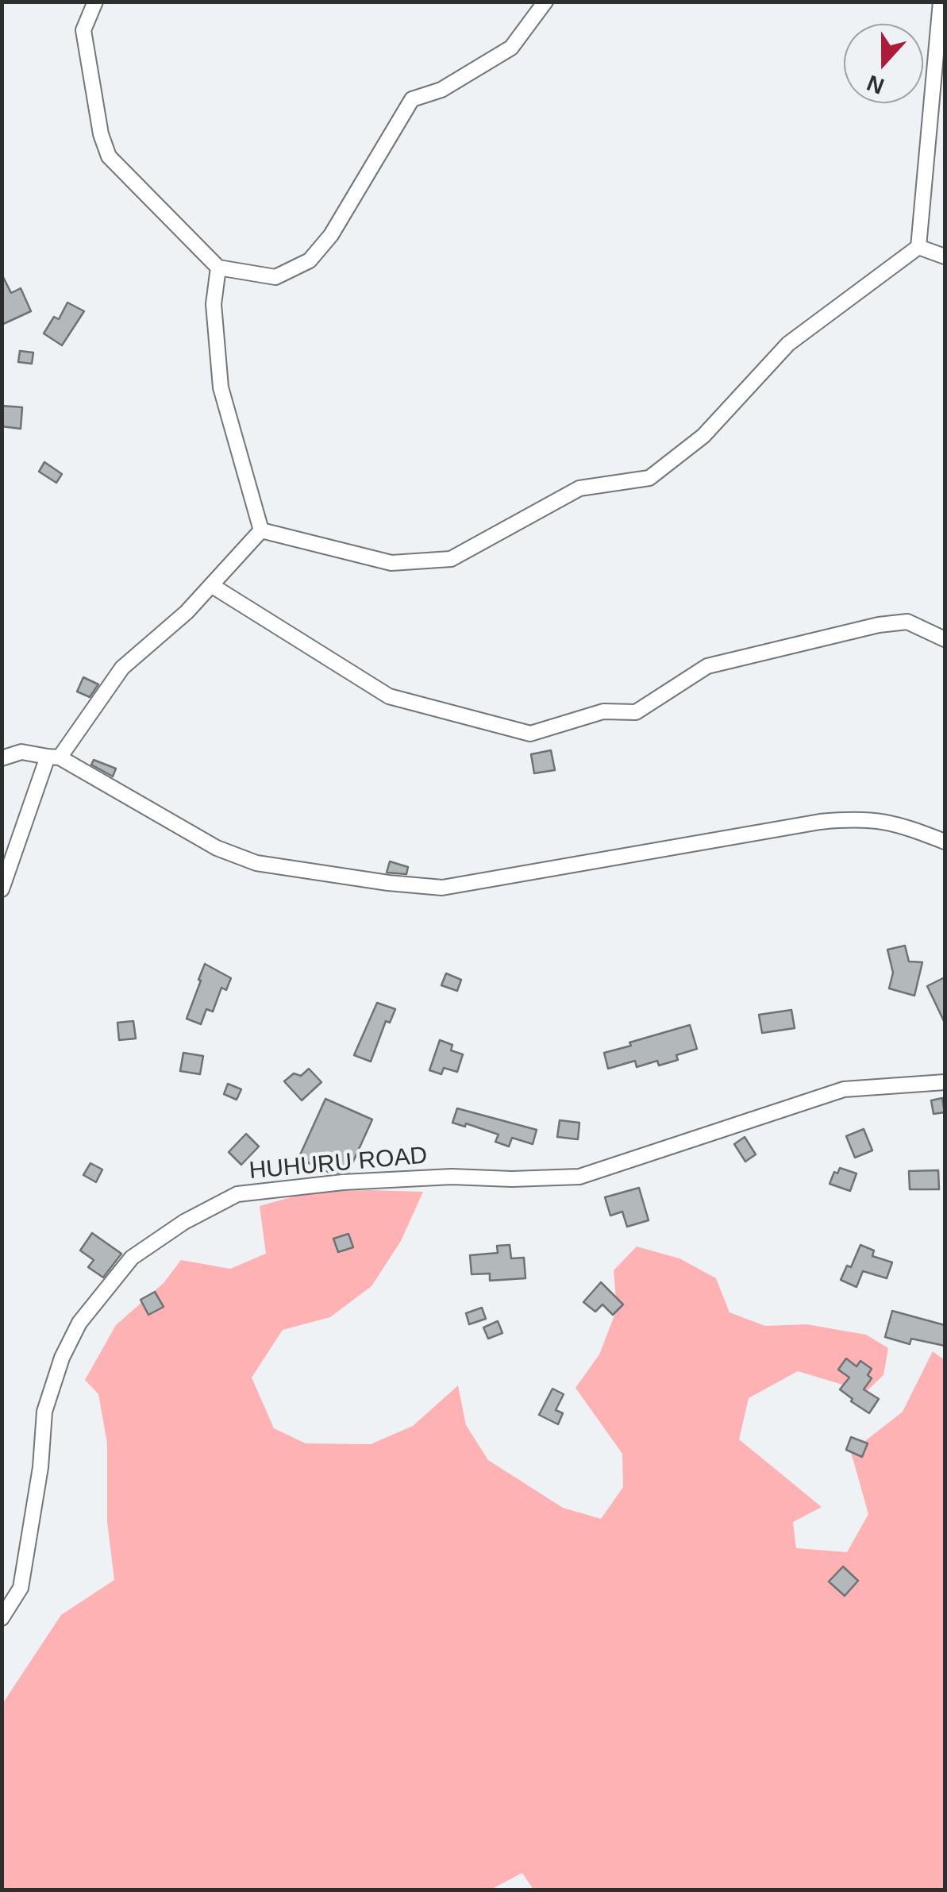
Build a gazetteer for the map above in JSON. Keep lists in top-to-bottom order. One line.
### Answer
{"streets":{"street":["HUHURU ROAD"]},"north":"bottom"}
